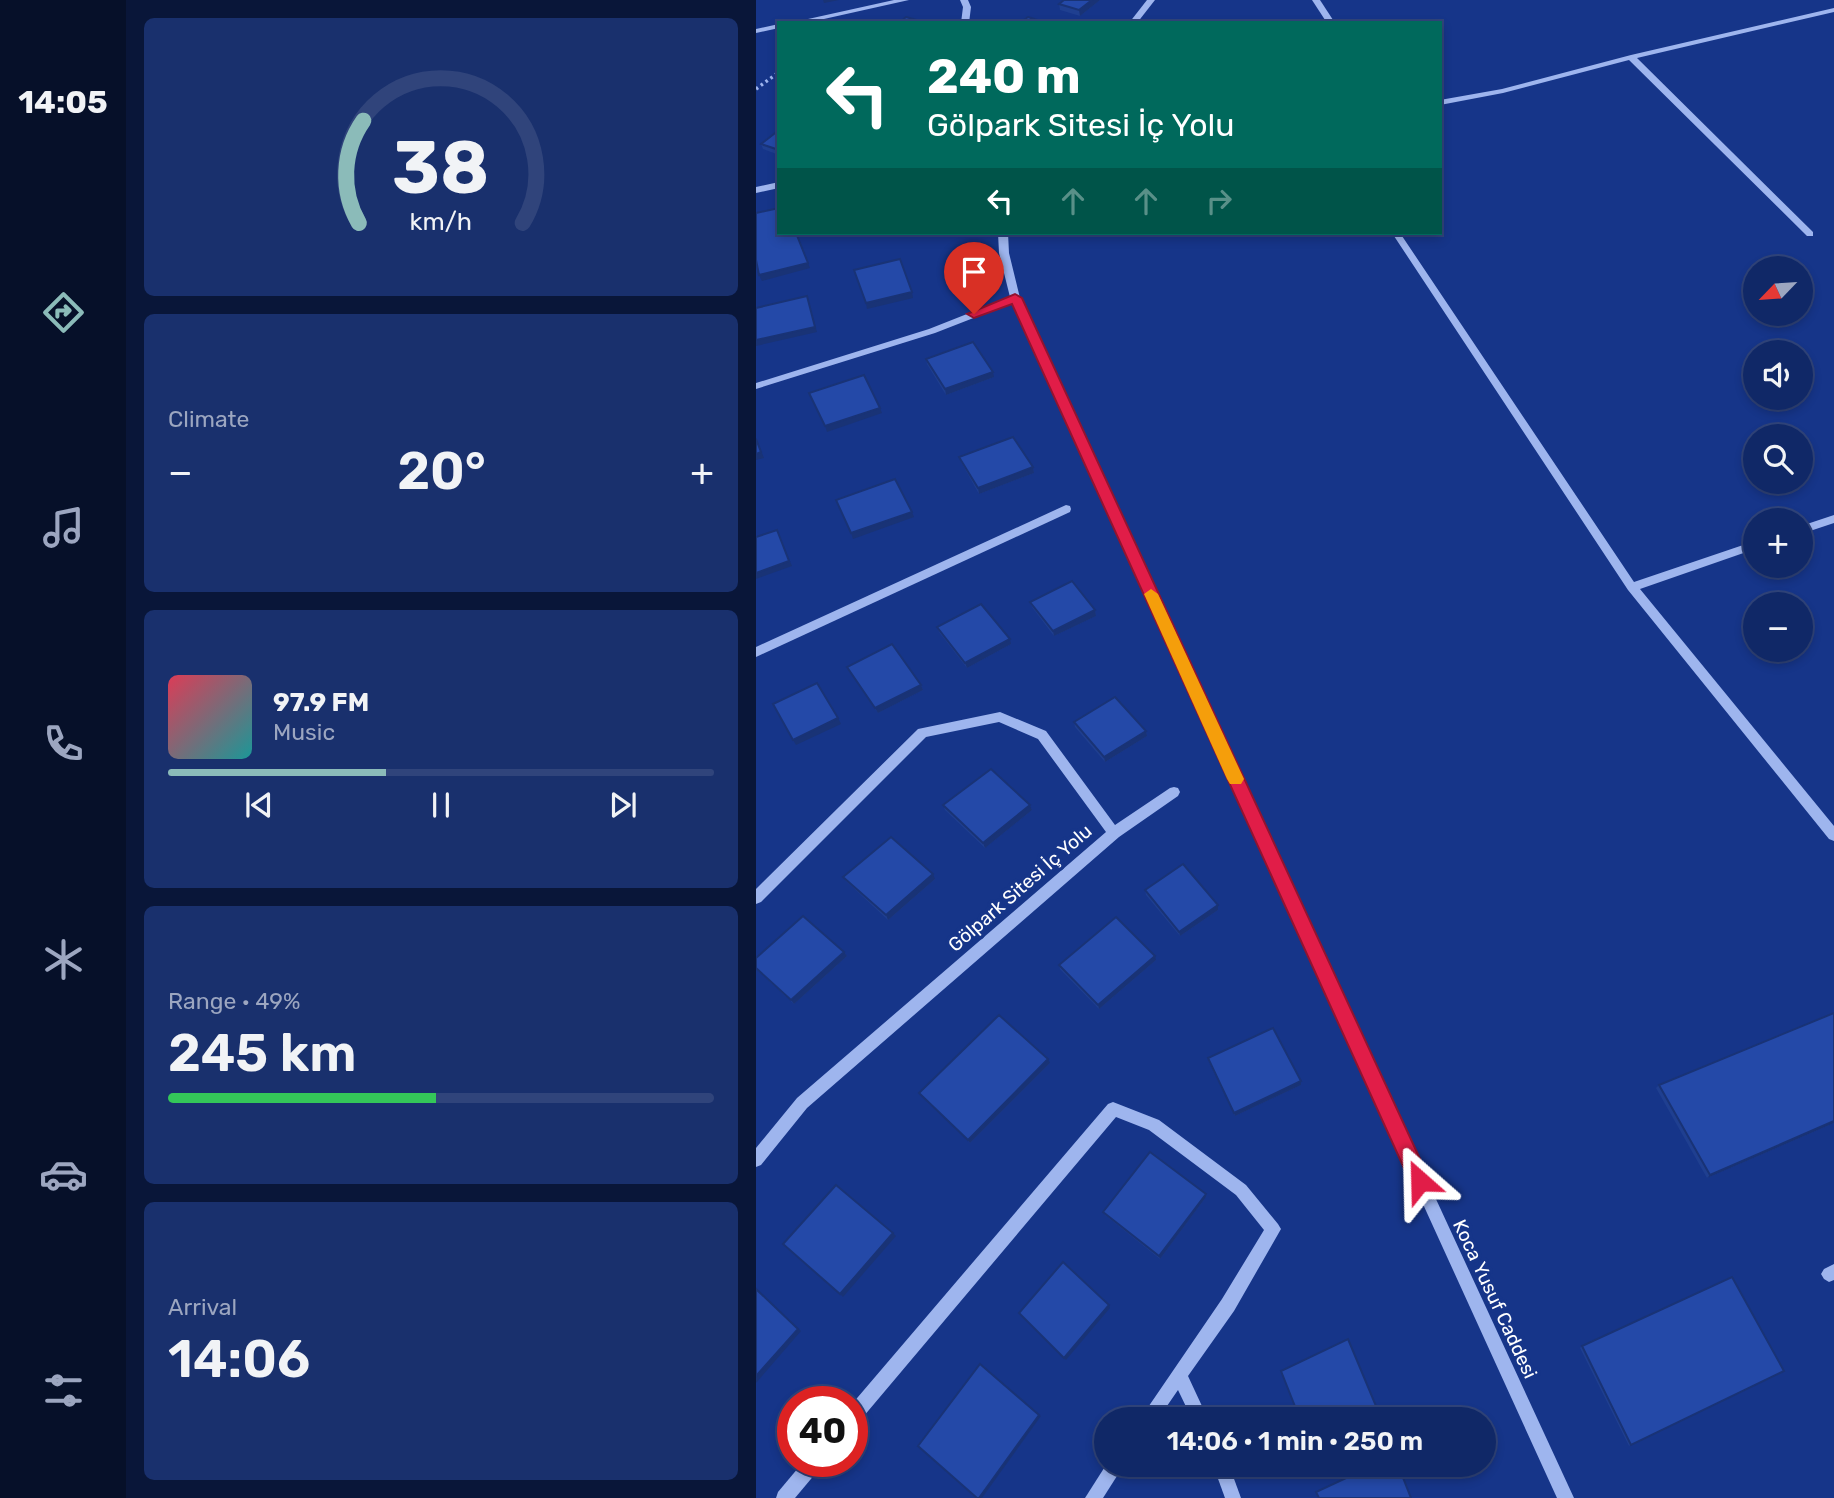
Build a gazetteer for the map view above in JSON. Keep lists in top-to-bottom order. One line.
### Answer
{"streets":{"street":["Gölpark Sitesi İç Yolu","Koca Yusuf Caddesi"]},"north":"bottom left","page":{"tabs":"14:05","turn":["240 m","Gölpark Sitesi İç Yolu"],"map_buttons":["+","−"],"tile":["Climate",["Range · 49%","245 km"],["Arrival","14:06"]],"heat":["−","20°","+"],"song":["97.9 FM","Music"],"limit":"40","trip":"14:06 · 1 min · 250 m","gauge":["38","km/h"]}}
